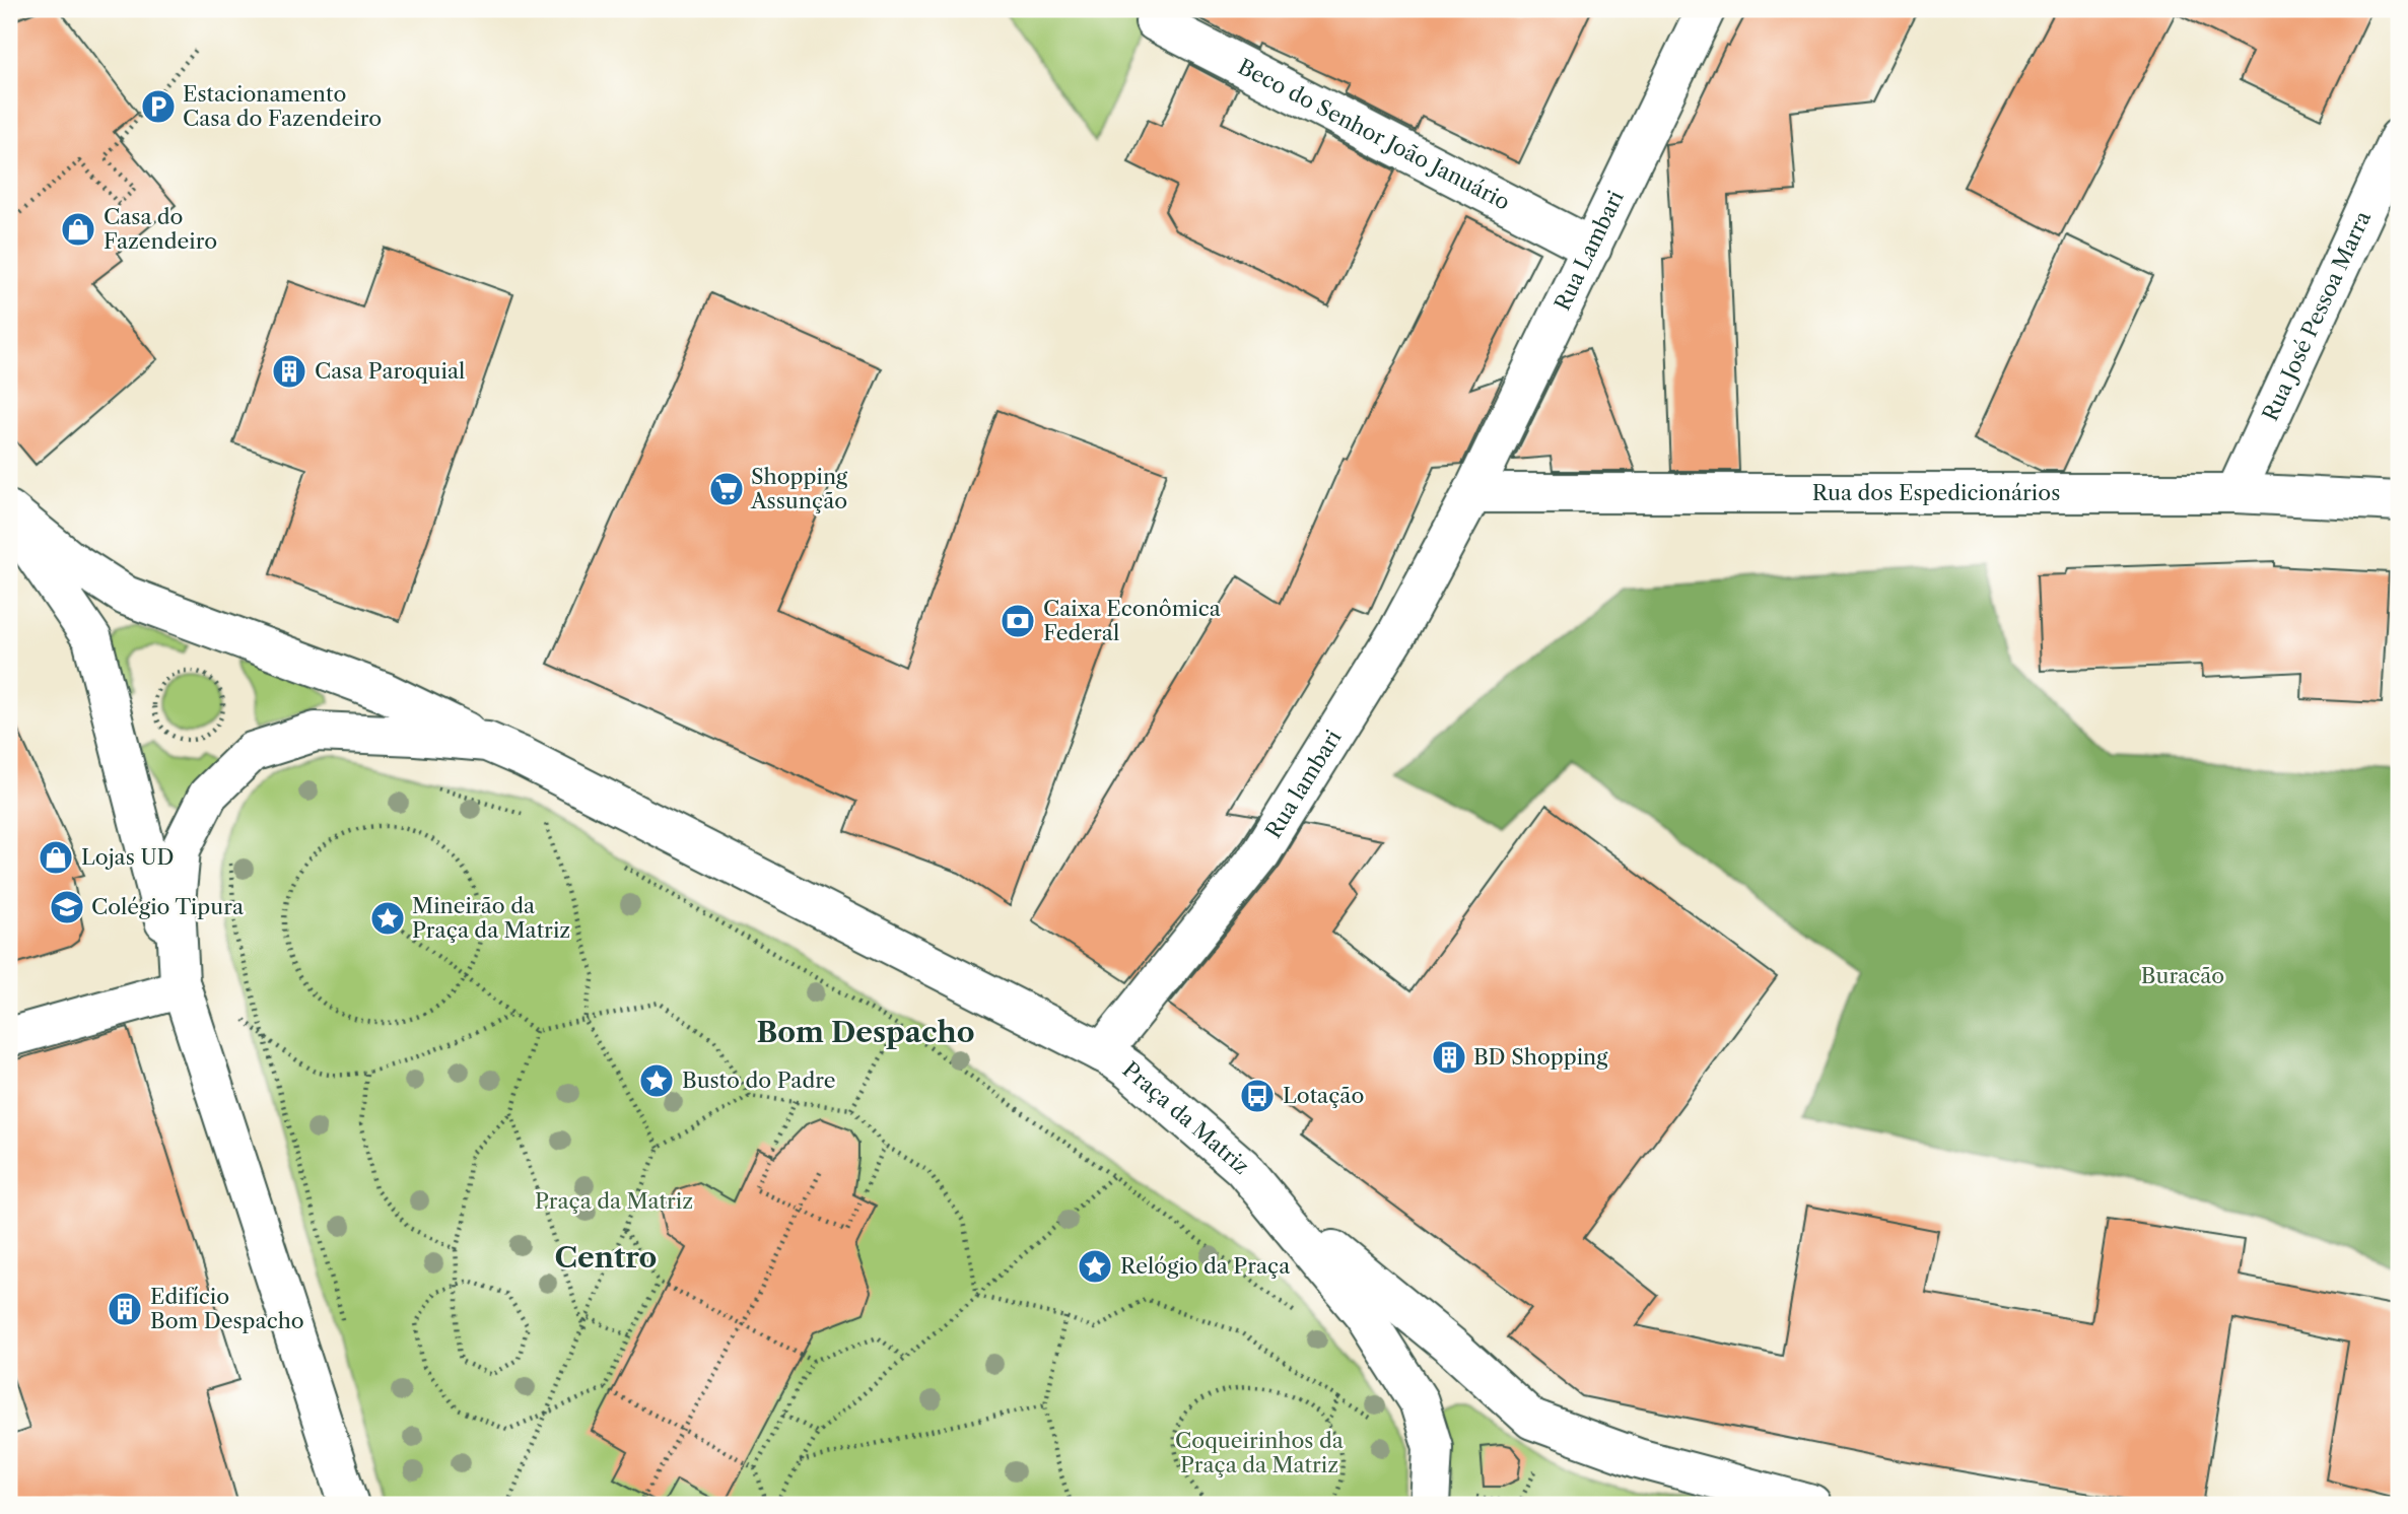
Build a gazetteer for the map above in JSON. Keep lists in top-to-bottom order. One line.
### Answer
{"streets":{"main road":["Beco do Senhor João Januário","Rua Lambari","Rua José Pessoa Marra","Rua dos Espedicionários","Rua lambari","Praça da Matriz"]},"crossings":[["Beco do Senhor João Januário","Rua Lambari"],["Rua Lambari","Rua dos Espedicionários"],["Rua Lambari","Rua lambari"],["Rua José Pessoa Marra","Rua dos Espedicionários"],["Rua dos Espedicionários","Rua lambari"],["Rua lambari","Praça da Matriz"]],"districts":["Bom Despacho","Centro"],"parks":["Buracão","Praça da Matriz","Coqueirinhos da Praça da Matriz"],"places":{"parking":["Estacionamento Casa do Fazendeiro"],"shop":["Casa do Fazendeiro","Lojas UD"],"building":["Casa Paroquial","BD Shopping","Edifício Bom Despacho"],"supermarket":["Shopping Assunção"],"bank":["Caixa Econômica Federal"],"school or university":["Colégio Tipura"],"place":["Mineirão da Praça da Matriz","Busto do Padre","Relógio da Praça"],"bus stop":["Lotação"]}}
